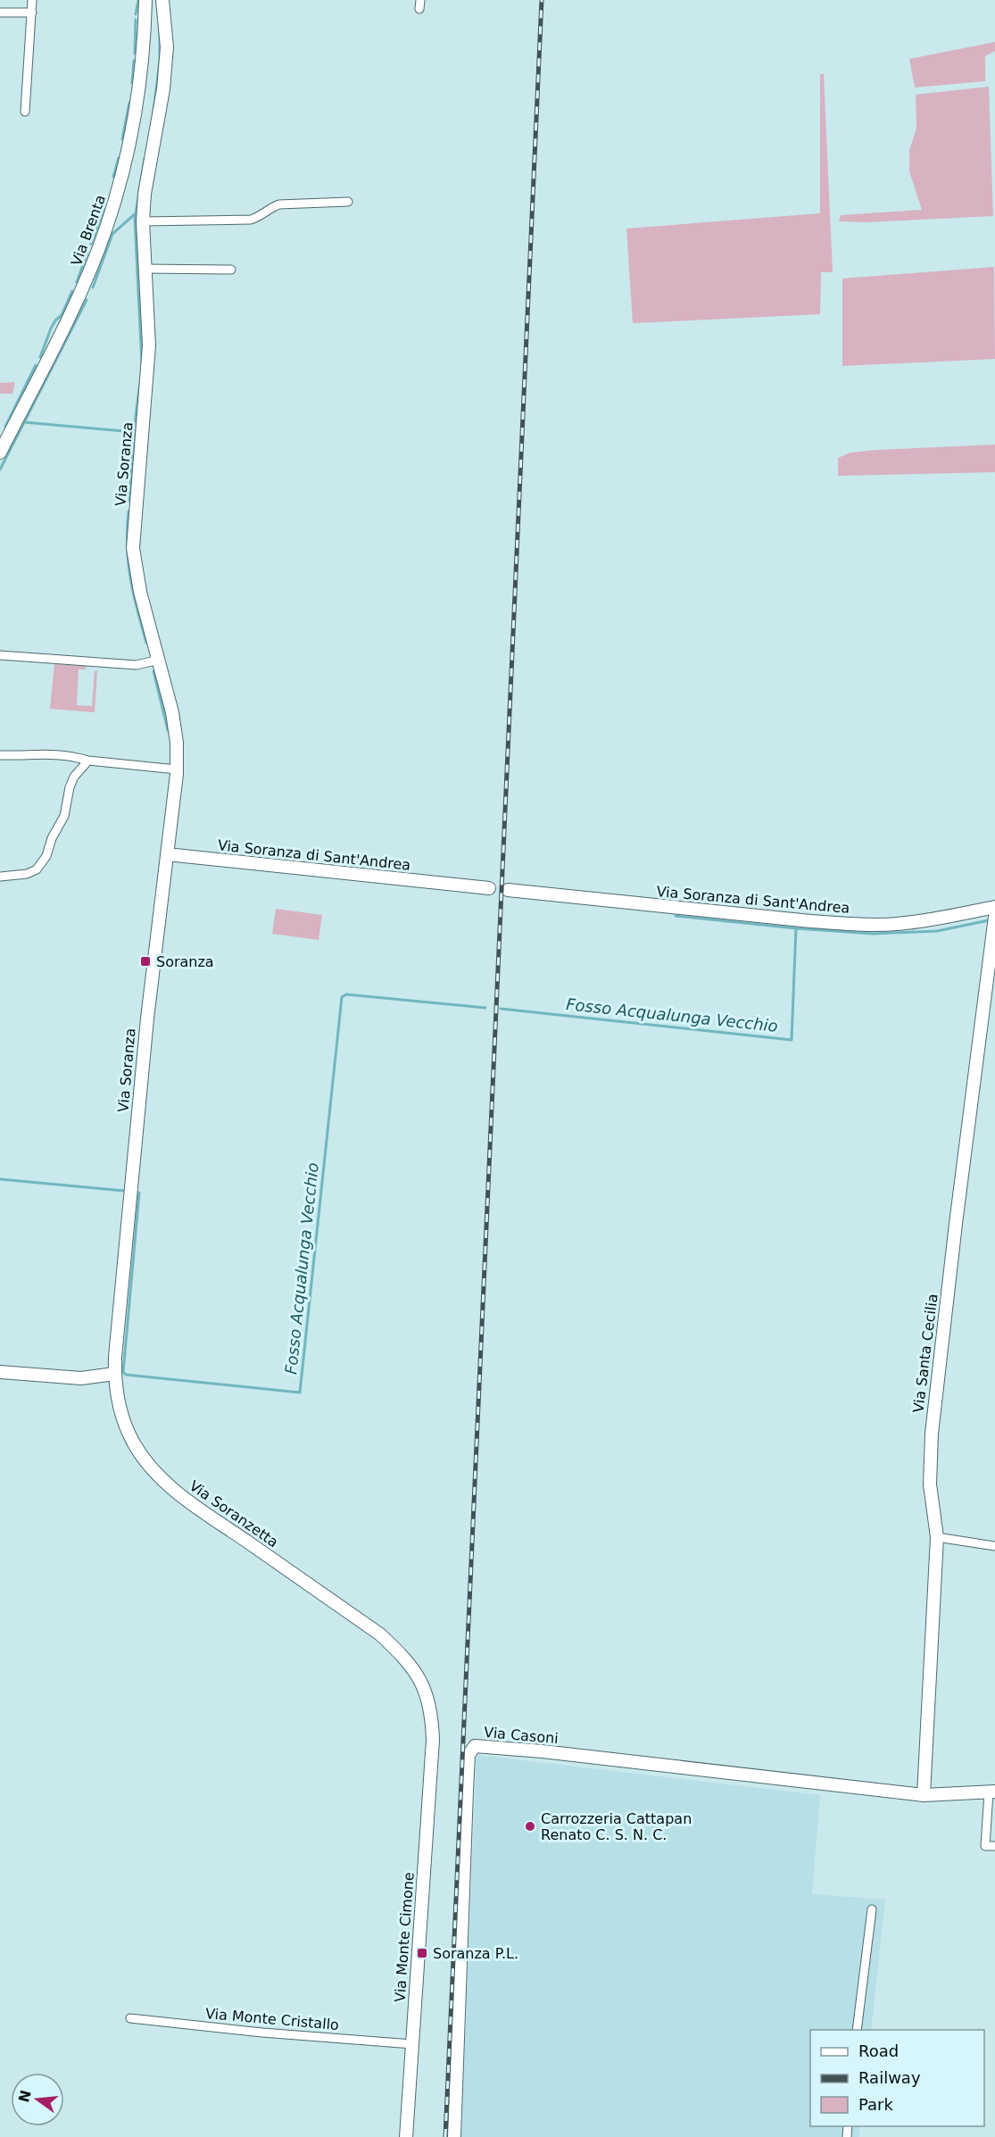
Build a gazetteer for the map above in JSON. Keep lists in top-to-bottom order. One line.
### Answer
{"streets":{"main road":["Via Brenta","Via Soranza","Via Soranza di Sant'Andrea","Via Santa Cecilia","Via Soranzetta","Via Casoni","Via Monte Cimone"],"street":["Via Monte Cristallo"]},"crossings":[["Via Soranza","Via Soranza di Sant'Andrea"],["Via Soranza","Via Soranzetta"],["Via Soranza di Sant'Andrea","Via Santa Cecilia"],["Via Santa Cecilia","Via Casoni"],["Via Soranzetta","Via Monte Cimone"],["Via Monte Cimone","Via Monte Cristallo"]],"water":["Fosso Acqualunga Vecchio"],"places":{"transit":["Soranza","Soranza P.L."],"other":["Carrozzeria Cattapan Renato C. S. N. C."]},"legend":["Road","Railway","Park"],"north":"left"}
